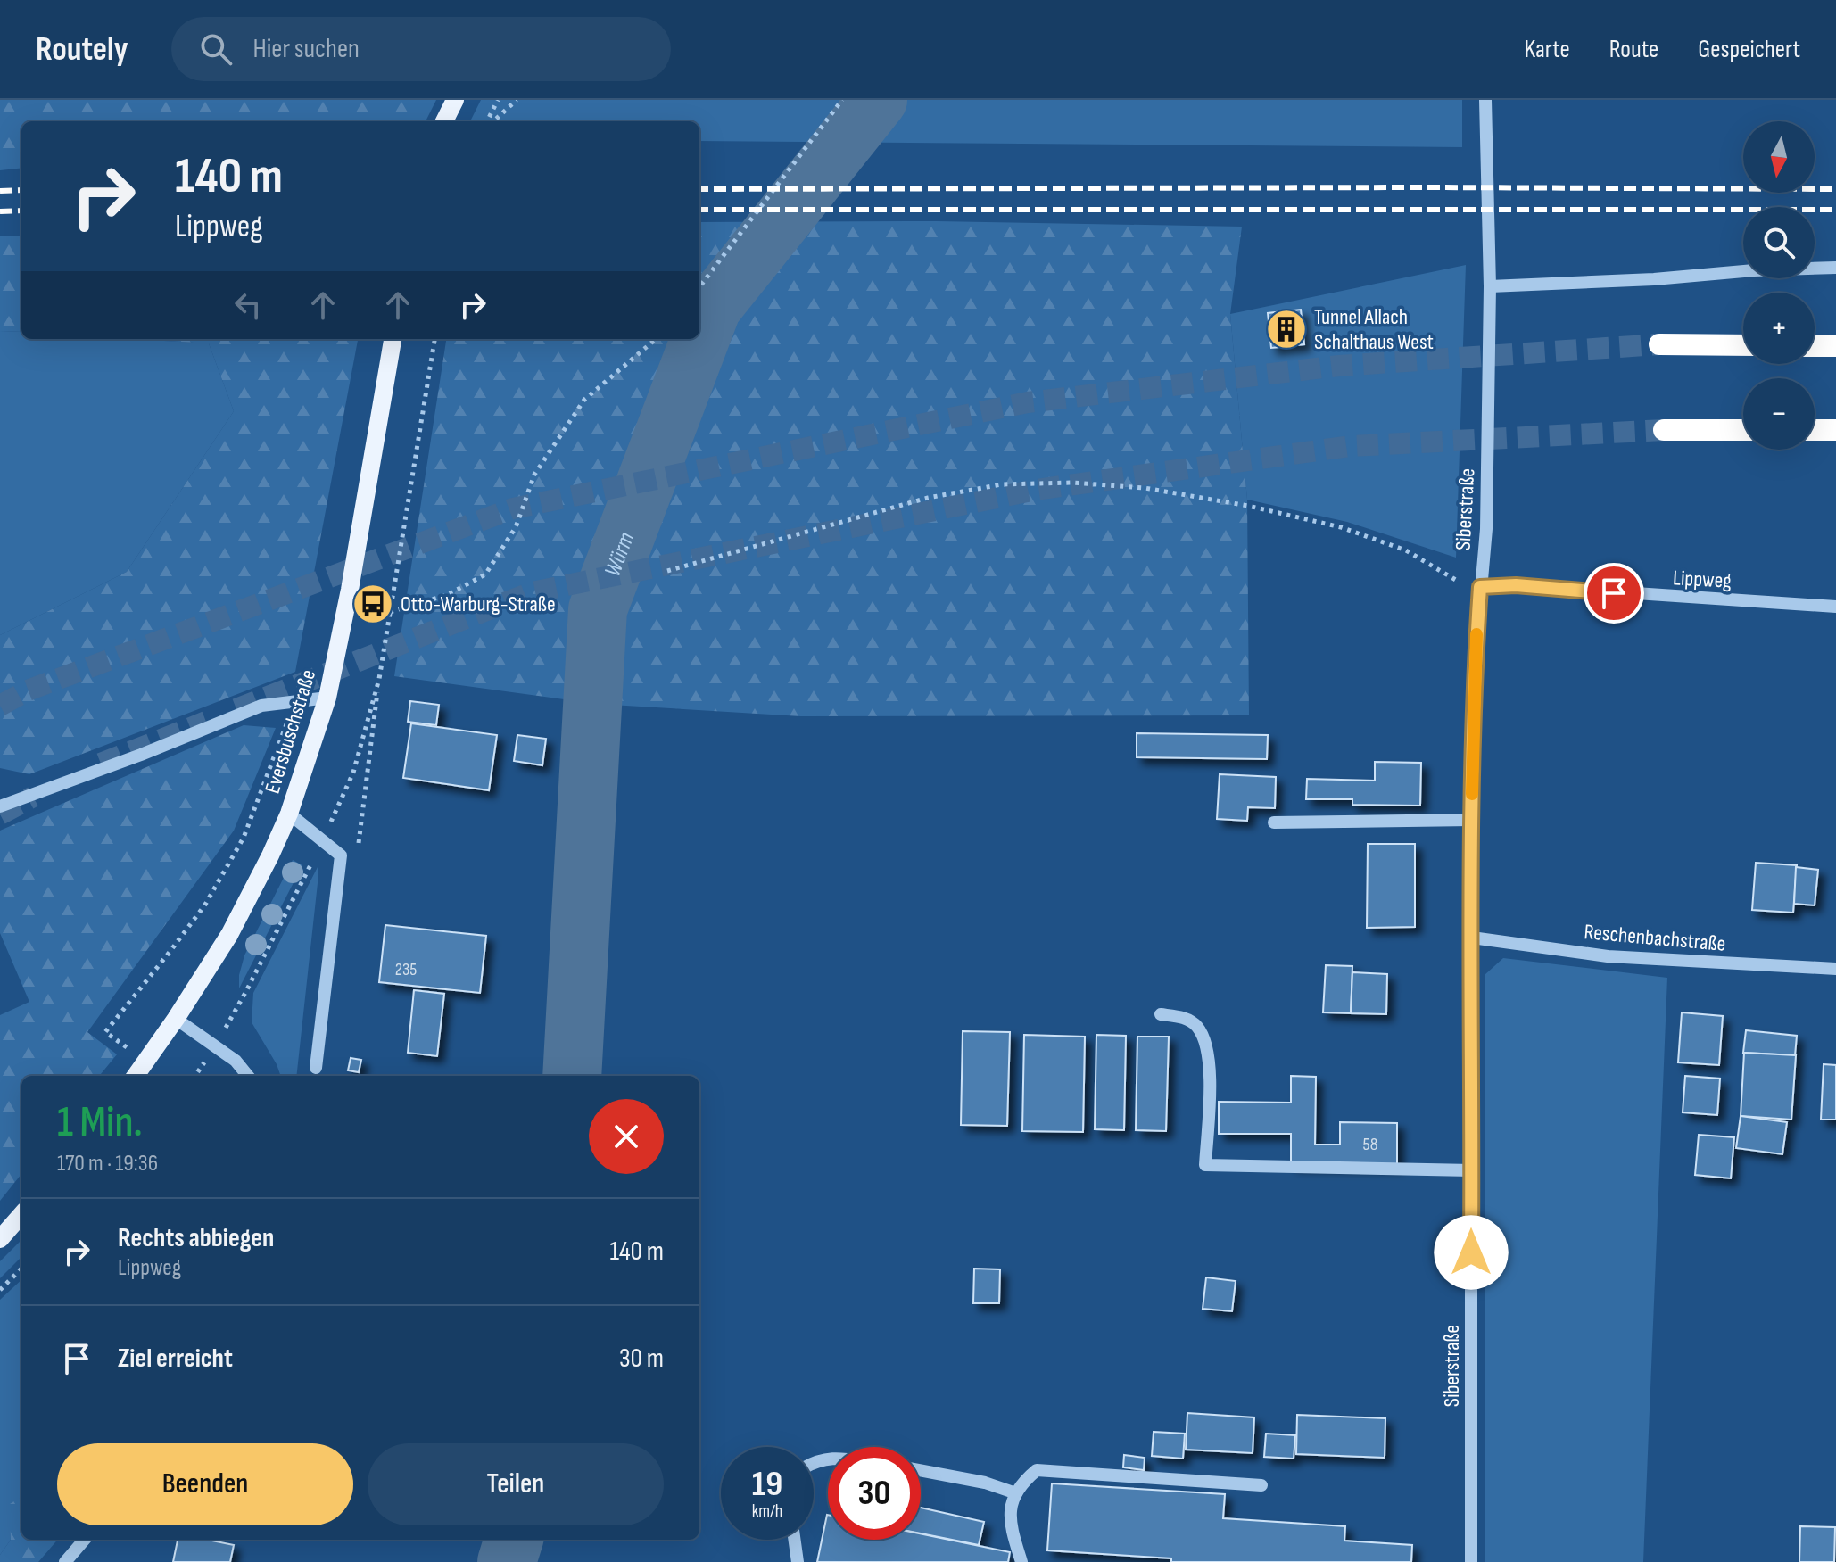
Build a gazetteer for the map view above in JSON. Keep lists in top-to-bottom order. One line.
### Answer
{"streets":{"main road":["Eversbuschstraße"],"street":["Siberstraße","Lippweg","Reschenbachstraße"]},"crossings":[["Siberstraße","Lippweg"],["Siberstraße","Reschenbachstraße"]],"water":["Würm"],"places":{"building":["Tunnel Allach Schalthaus West"],"bus stop":["Otto-Warburg-Straße"]},"house_numbers":["235","58"],"north":"bottom","page":{"header":"Routely","search":"Hier suchen","nav":["Karte","Route","Gespeichert"],"map_buttons":["+","−"],"turn":["140 m","Lippweg"],"heading":["1 Min.","170 m · 19:36"],"list":[{"name":"Rechts abbiegen","note":"Lippweg","value":"140 m"},{"name":"Ziel erreicht","value":"30 m"}],"buttons":["Beenden","Teilen"],"speed":"19 km/h","limit":"30"}}
